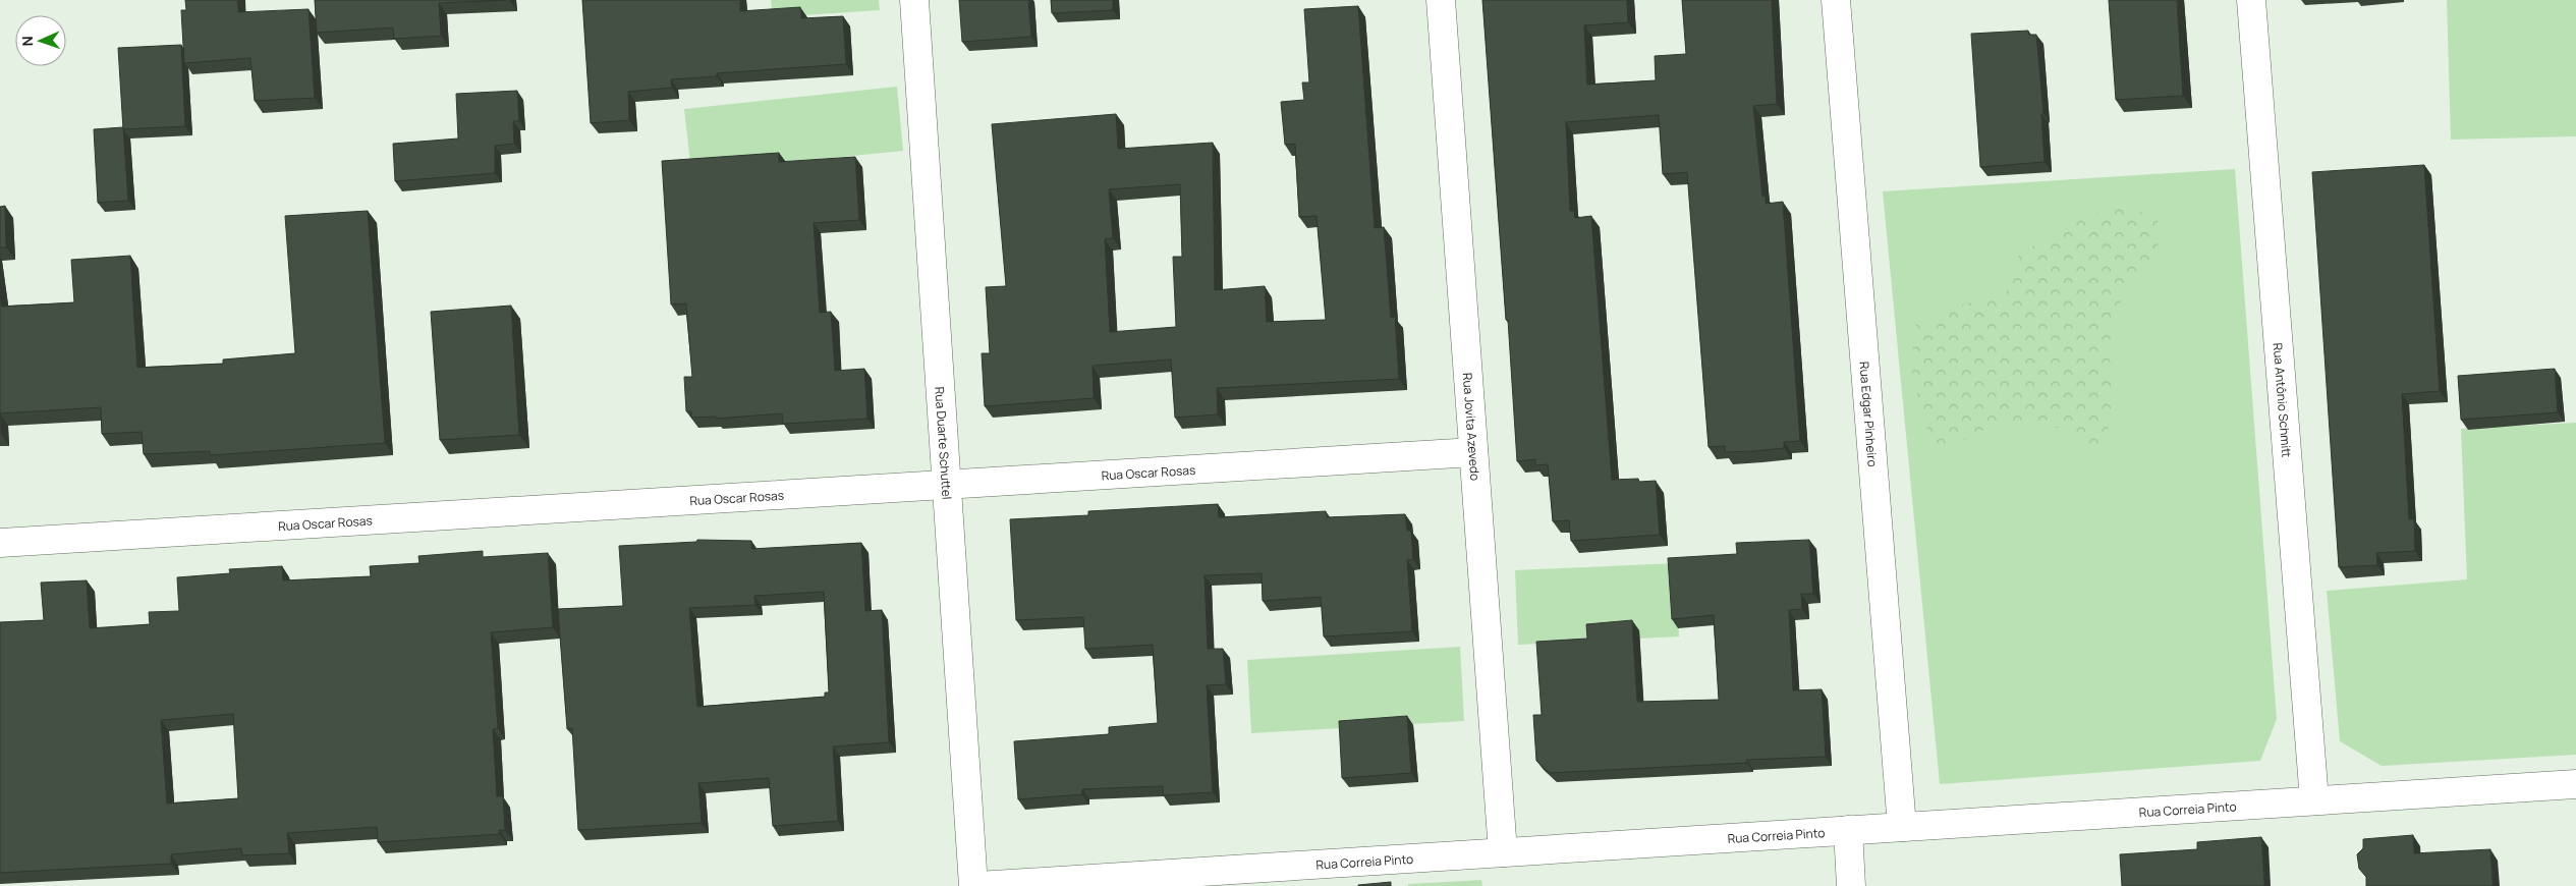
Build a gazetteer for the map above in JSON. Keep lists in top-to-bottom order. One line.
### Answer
{"streets":{"street":["Rua Antônio Schmitt","Rua Edgar Pinheiro","Rua Jovita Azevedo","Rua Duarte Schuttel","Rua Oscar Rosas","Rua Correia Pinto"]},"crossings":[["Rua Antônio Schmitt","Rua Correia Pinto"],["Rua Edgar Pinheiro","Rua Correia Pinto"],["Rua Jovita Azevedo","Rua Oscar Rosas"],["Rua Jovita Azevedo","Rua Correia Pinto"],["Rua Duarte Schuttel","Rua Oscar Rosas"]],"north":"left"}
